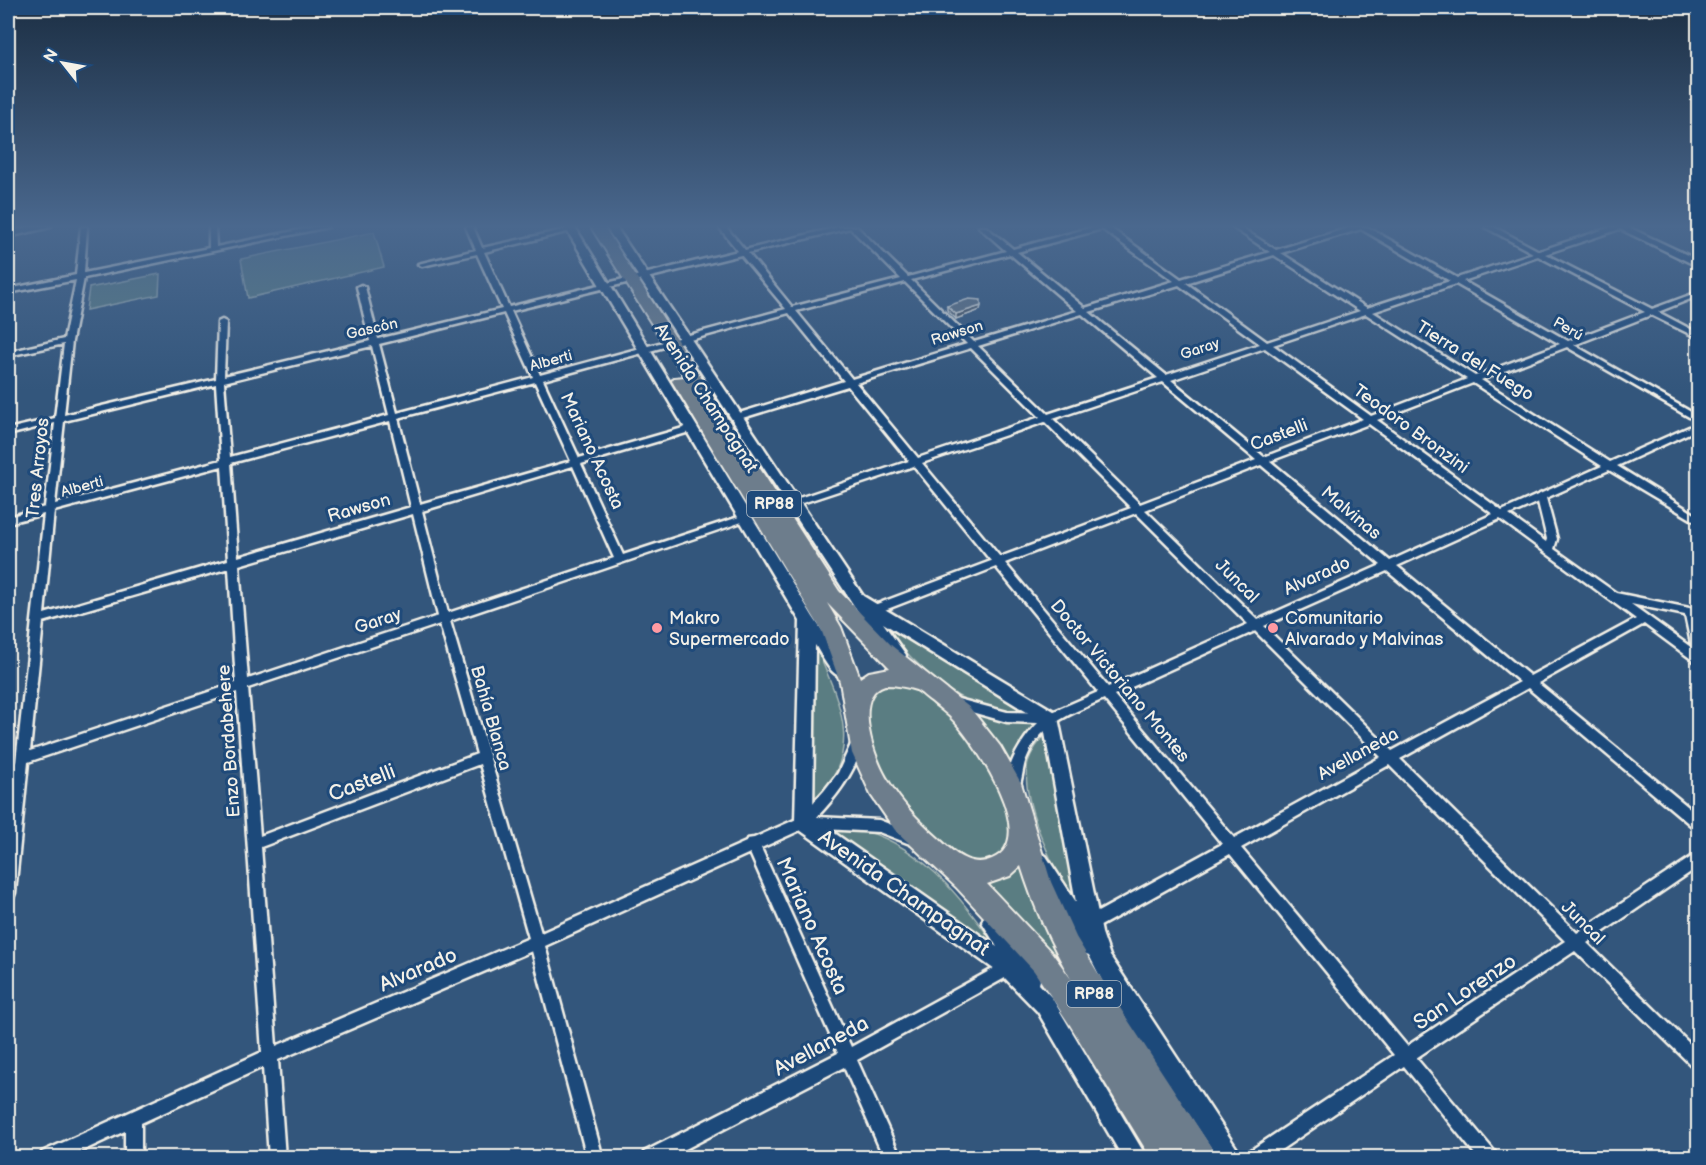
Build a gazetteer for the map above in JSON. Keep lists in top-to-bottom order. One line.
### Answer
{"streets":{"highway":["Avenida Champagnat","RP88"],"street":["Gascón","Perú","Rawson","Garay","Alberti","Tierra del Fuego","Teodoro Bronzini","Castelli","Mariano Acosta","Tres Arroyos","Malvinas","Alvarado","Juncal","Doctor Victoriano Montes","Bahía Blanca","Enzo Bordabehere","Avellaneda","San Lorenzo"]},"crossings":[["Gascón","Avenida Champagnat"],["Gascón","Mariano Acosta"],["Gascón","Tres Arroyos"],["Gascón","Bahía Blanca"],["Gascón","Enzo Bordabehere"],["Perú","Castelli"],["Rawson","Avenida Champagnat"],["Rawson","Mariano Acosta"],["Rawson","Tres Arroyos"],["Rawson","Malvinas"],["Rawson","Juncal"],["Rawson","Doctor Victoriano Montes"],["Rawson","Bahía Blanca"],["Rawson","Enzo Bordabehere"],["Garay","Tierra del Fuego"],["Garay","Avenida Champagnat"],["Garay","Teodoro Bronzini"],["Garay","Mariano Acosta"],["Garay","Tres Arroyos"],["Garay","Malvinas"],["Garay","Juncal"],["Garay","Doctor Victoriano Montes"],["Garay","Bahía Blanca"],["Garay","Enzo Bordabehere"],["Alberti","Avenida Champagnat"],["Alberti","Mariano Acosta"],["Alberti","Tres Arroyos"],["Alberti","Doctor Victoriano Montes"],["Alberti","Bahía Blanca"],["Alberti","Enzo Bordabehere"],["Tierra del Fuego","Castelli"],["Tierra del Fuego","Alvarado"],["Avenida Champagnat","Castelli"],["Avenida Champagnat","RP88"],["Avenida Champagnat","Alvarado"],["Avenida Champagnat","Avellaneda"],["Teodoro Bronzini","Castelli"],["Teodoro Bronzini","Alvarado"],["Teodoro Bronzini","Avellaneda"],["Castelli","Malvinas"],["Castelli","Juncal"],["Castelli","Doctor Victoriano Montes"],["Castelli","Bahía Blanca"],["Castelli","Enzo Bordabehere"],["Mariano Acosta","Alvarado"],["Mariano Acosta","Avellaneda"],["RP88","Alvarado"],["Malvinas","Alvarado"],["Malvinas","Avellaneda"],["Alvarado","Juncal"],["Alvarado","Doctor Victoriano Montes"],["Alvarado","Bahía Blanca"],["Alvarado","Enzo Bordabehere"],["Juncal","Avellaneda"],["Juncal","San Lorenzo"],["Doctor Victoriano Montes","Avellaneda"],["Doctor Victoriano Montes","San Lorenzo"]],"places":["Makro Supermercado","Comunitario Alvarado y Malvinas"],"north":"top left"}
